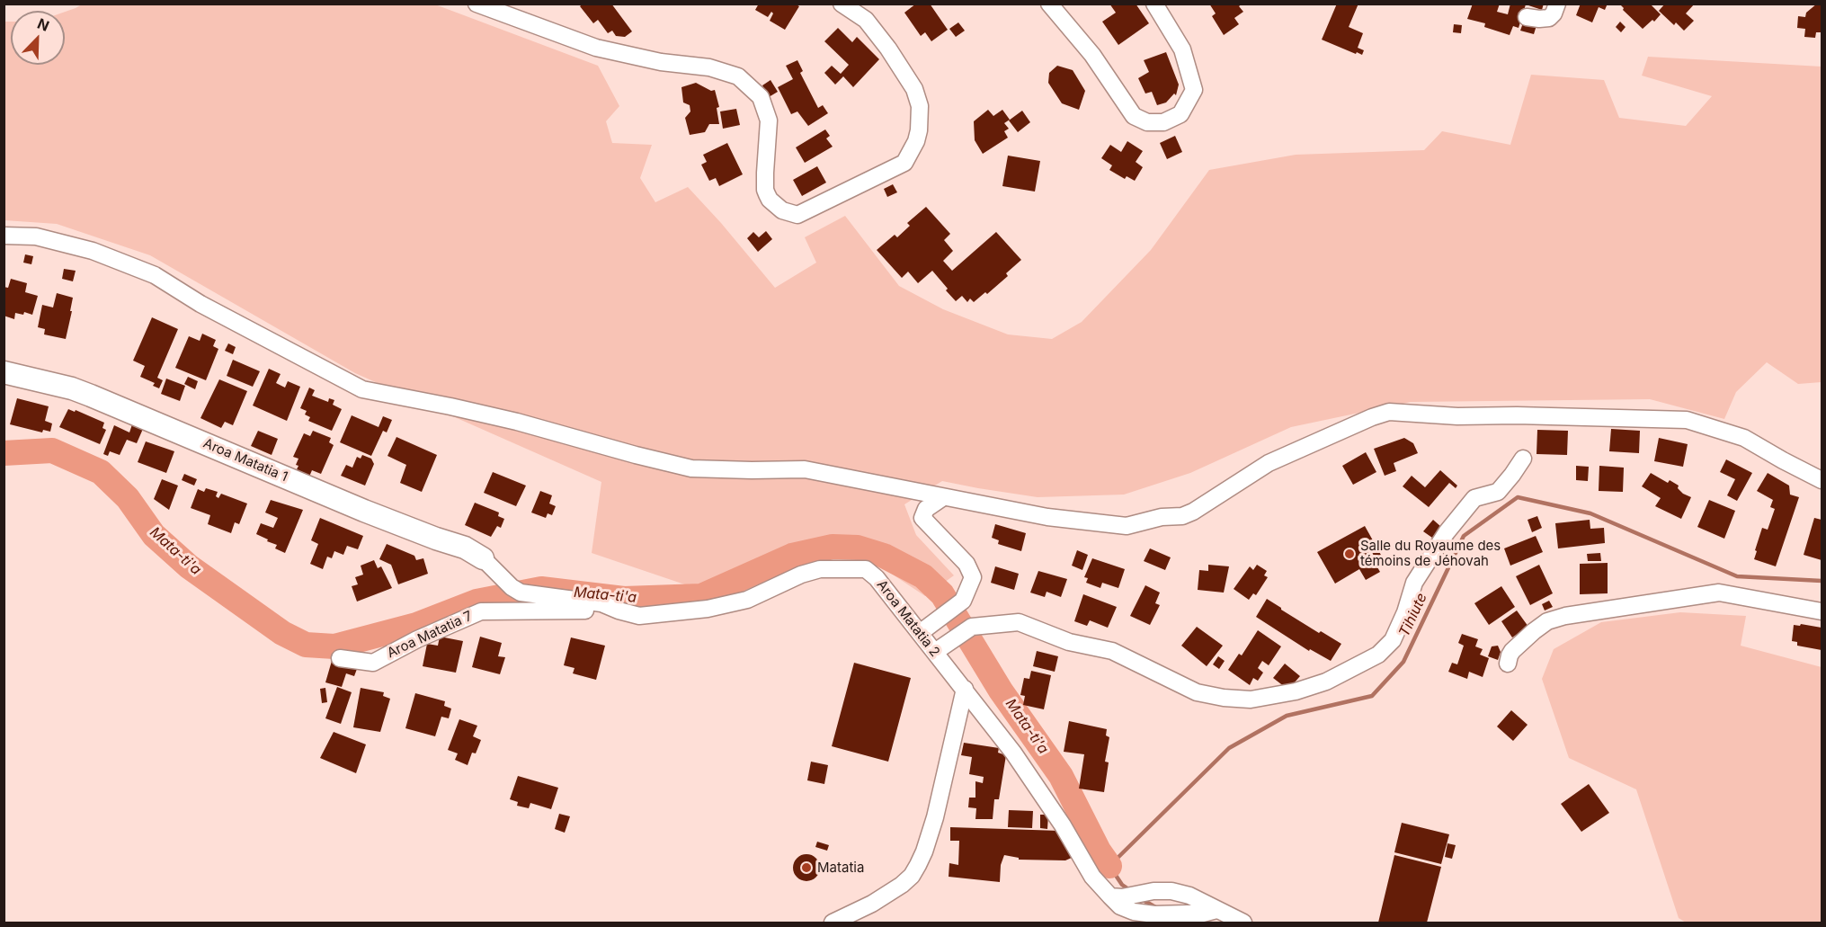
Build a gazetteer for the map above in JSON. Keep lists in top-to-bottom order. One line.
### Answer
{"streets":{"main road":["Aroa Matatia 1"],"street":["Aroa Matatia 2","Aroa Matatia 7"]},"crossings":[["Aroa Matatia 1","Aroa Matatia 2"],["Aroa Matatia 2","Aroa Matatia 7"]],"water":["Mata-ti'a","Tihiute"],"places":["Salle du Royaume des témoins de Jéhovah","Matatia"],"north":"top right"}
